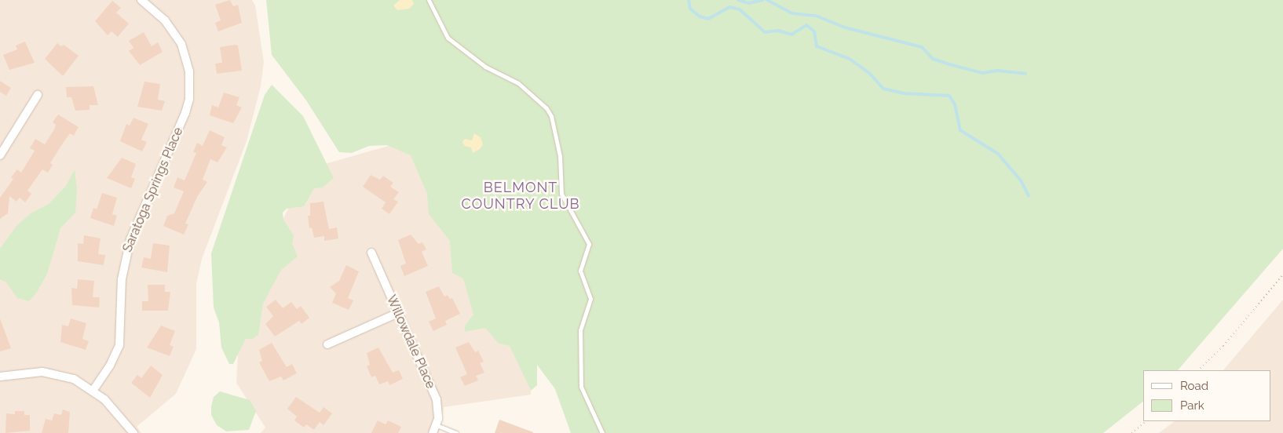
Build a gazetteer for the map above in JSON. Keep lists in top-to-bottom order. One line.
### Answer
{"streets":{"street":["Saratoga Springs Place","Willowdale Place"]},"districts":["BELMONT COUNTRY CLUB"],"legend":["Road","Park"]}
